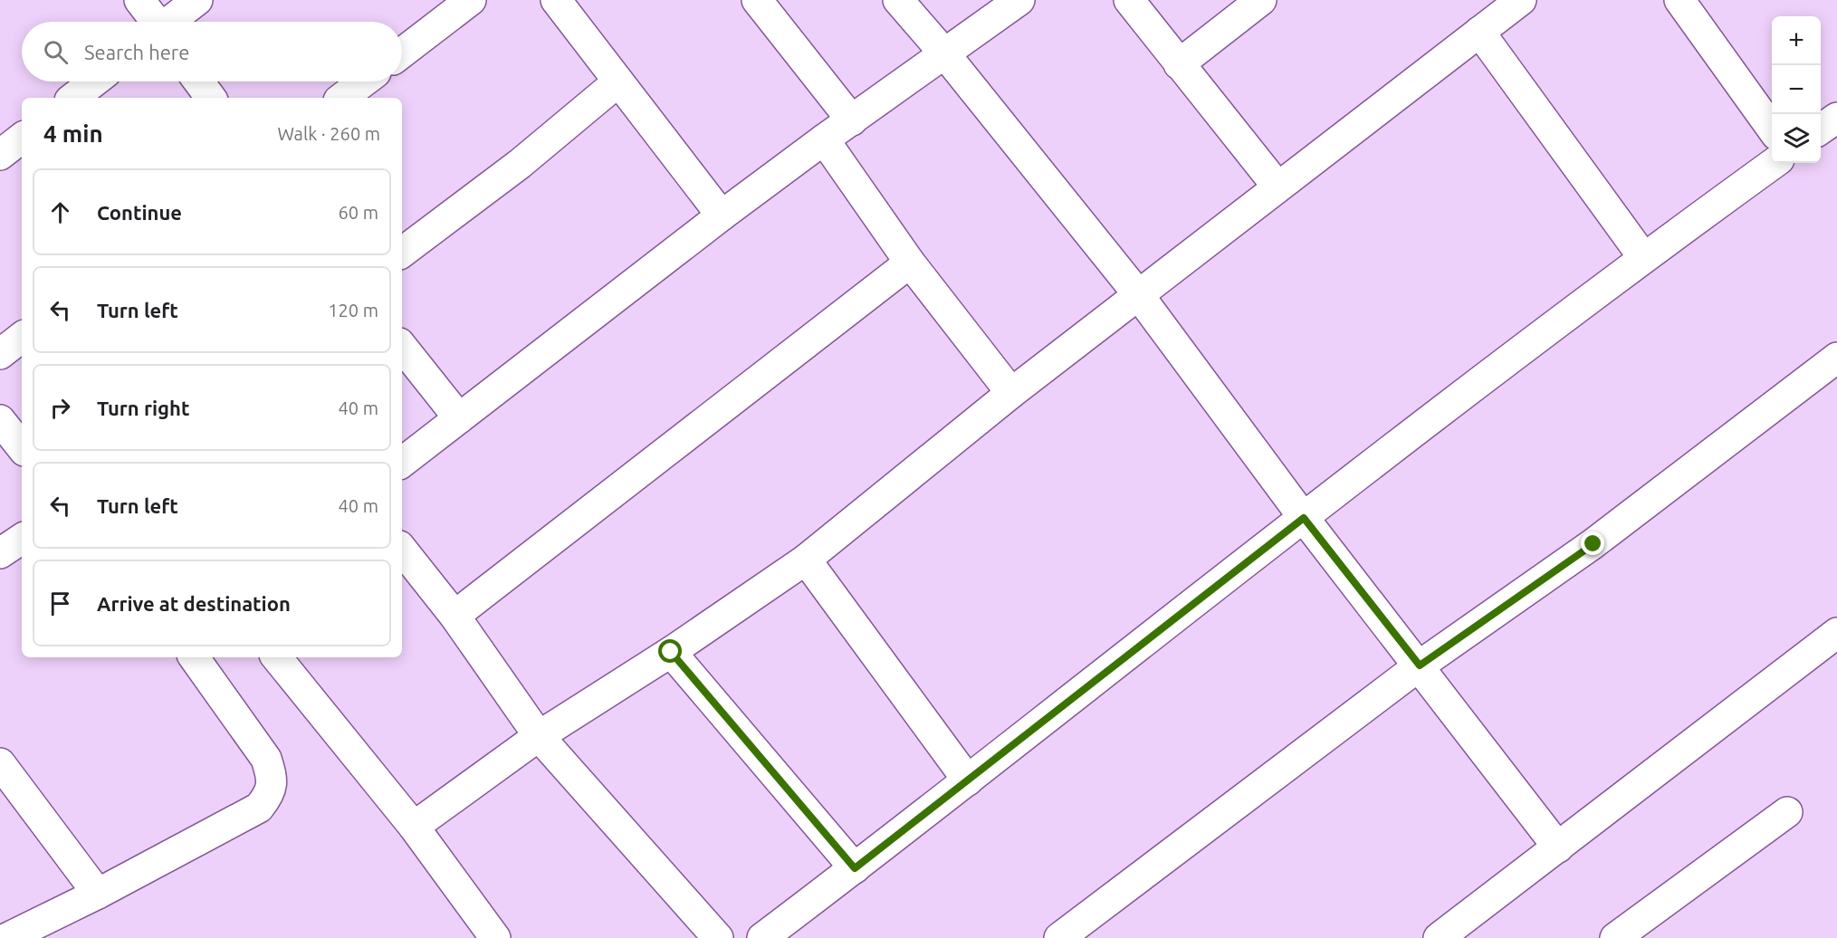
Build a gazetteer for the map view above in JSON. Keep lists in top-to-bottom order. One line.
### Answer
{"page":{"map_buttons":["+","−"],"search":"Search here","heading":["4 min","Walk · 260 m"],"list":[["Continue","60 m"],["Turn left","120 m"],["Turn right","40 m"],["Turn left","40 m"],"Arrive at destination"]}}
